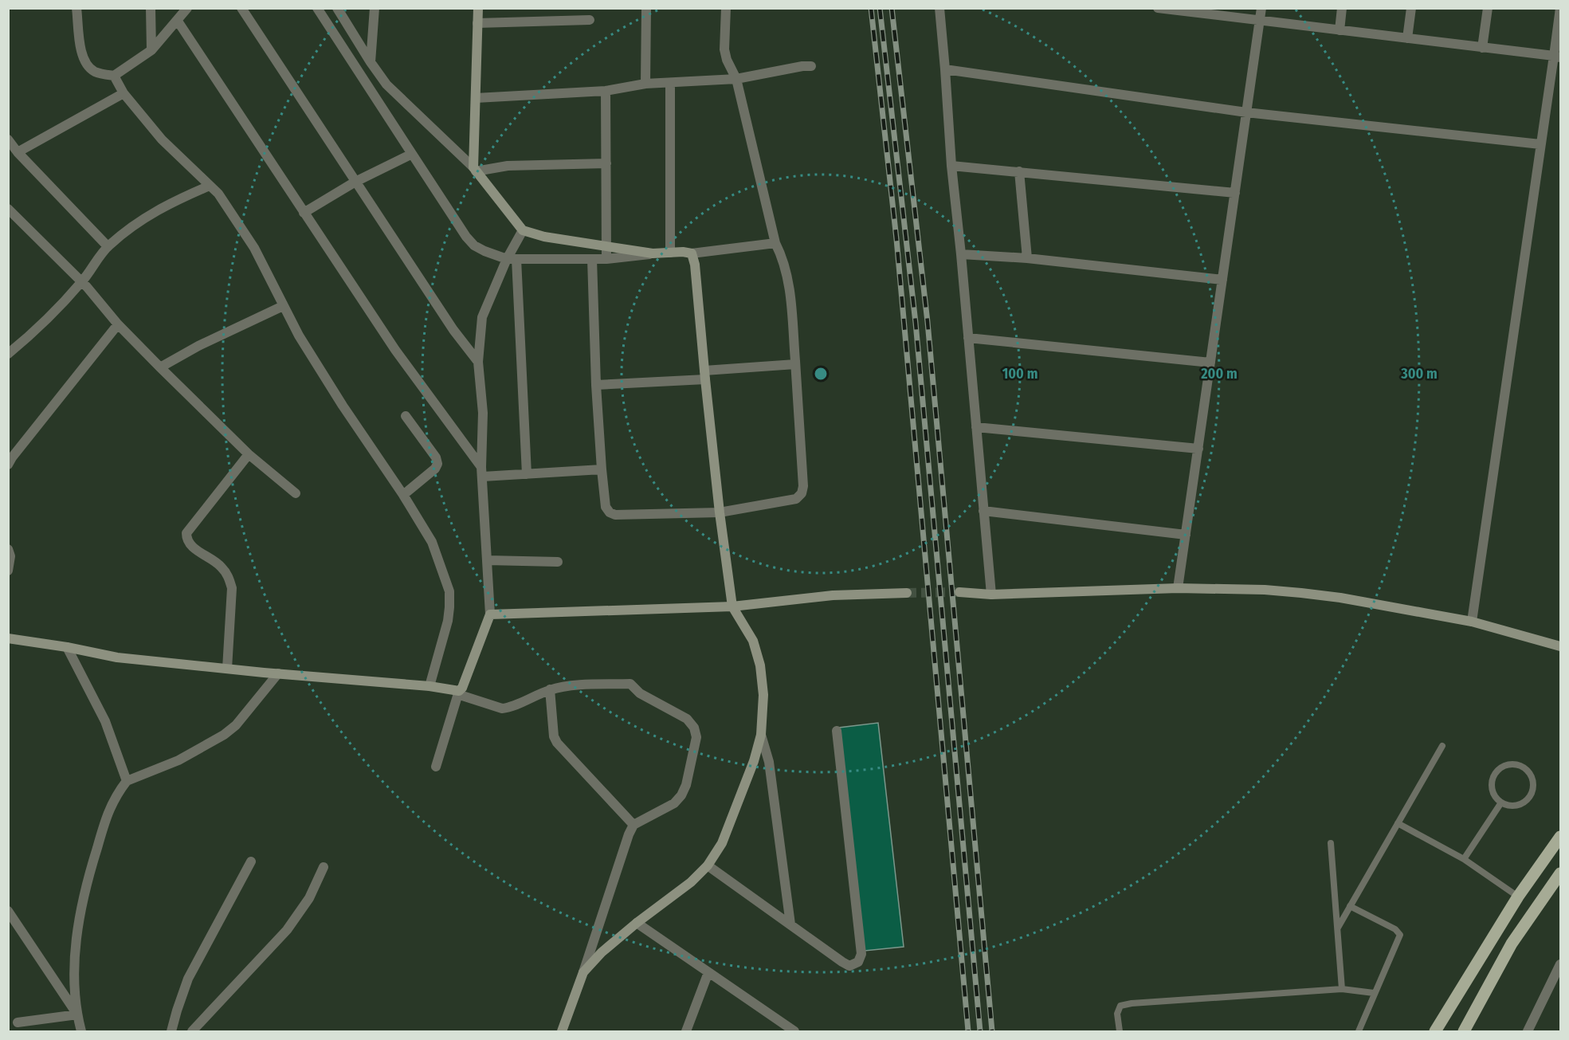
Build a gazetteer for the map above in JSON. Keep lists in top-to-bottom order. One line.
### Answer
{"rings":["100 m","200 m","300 m"]}
